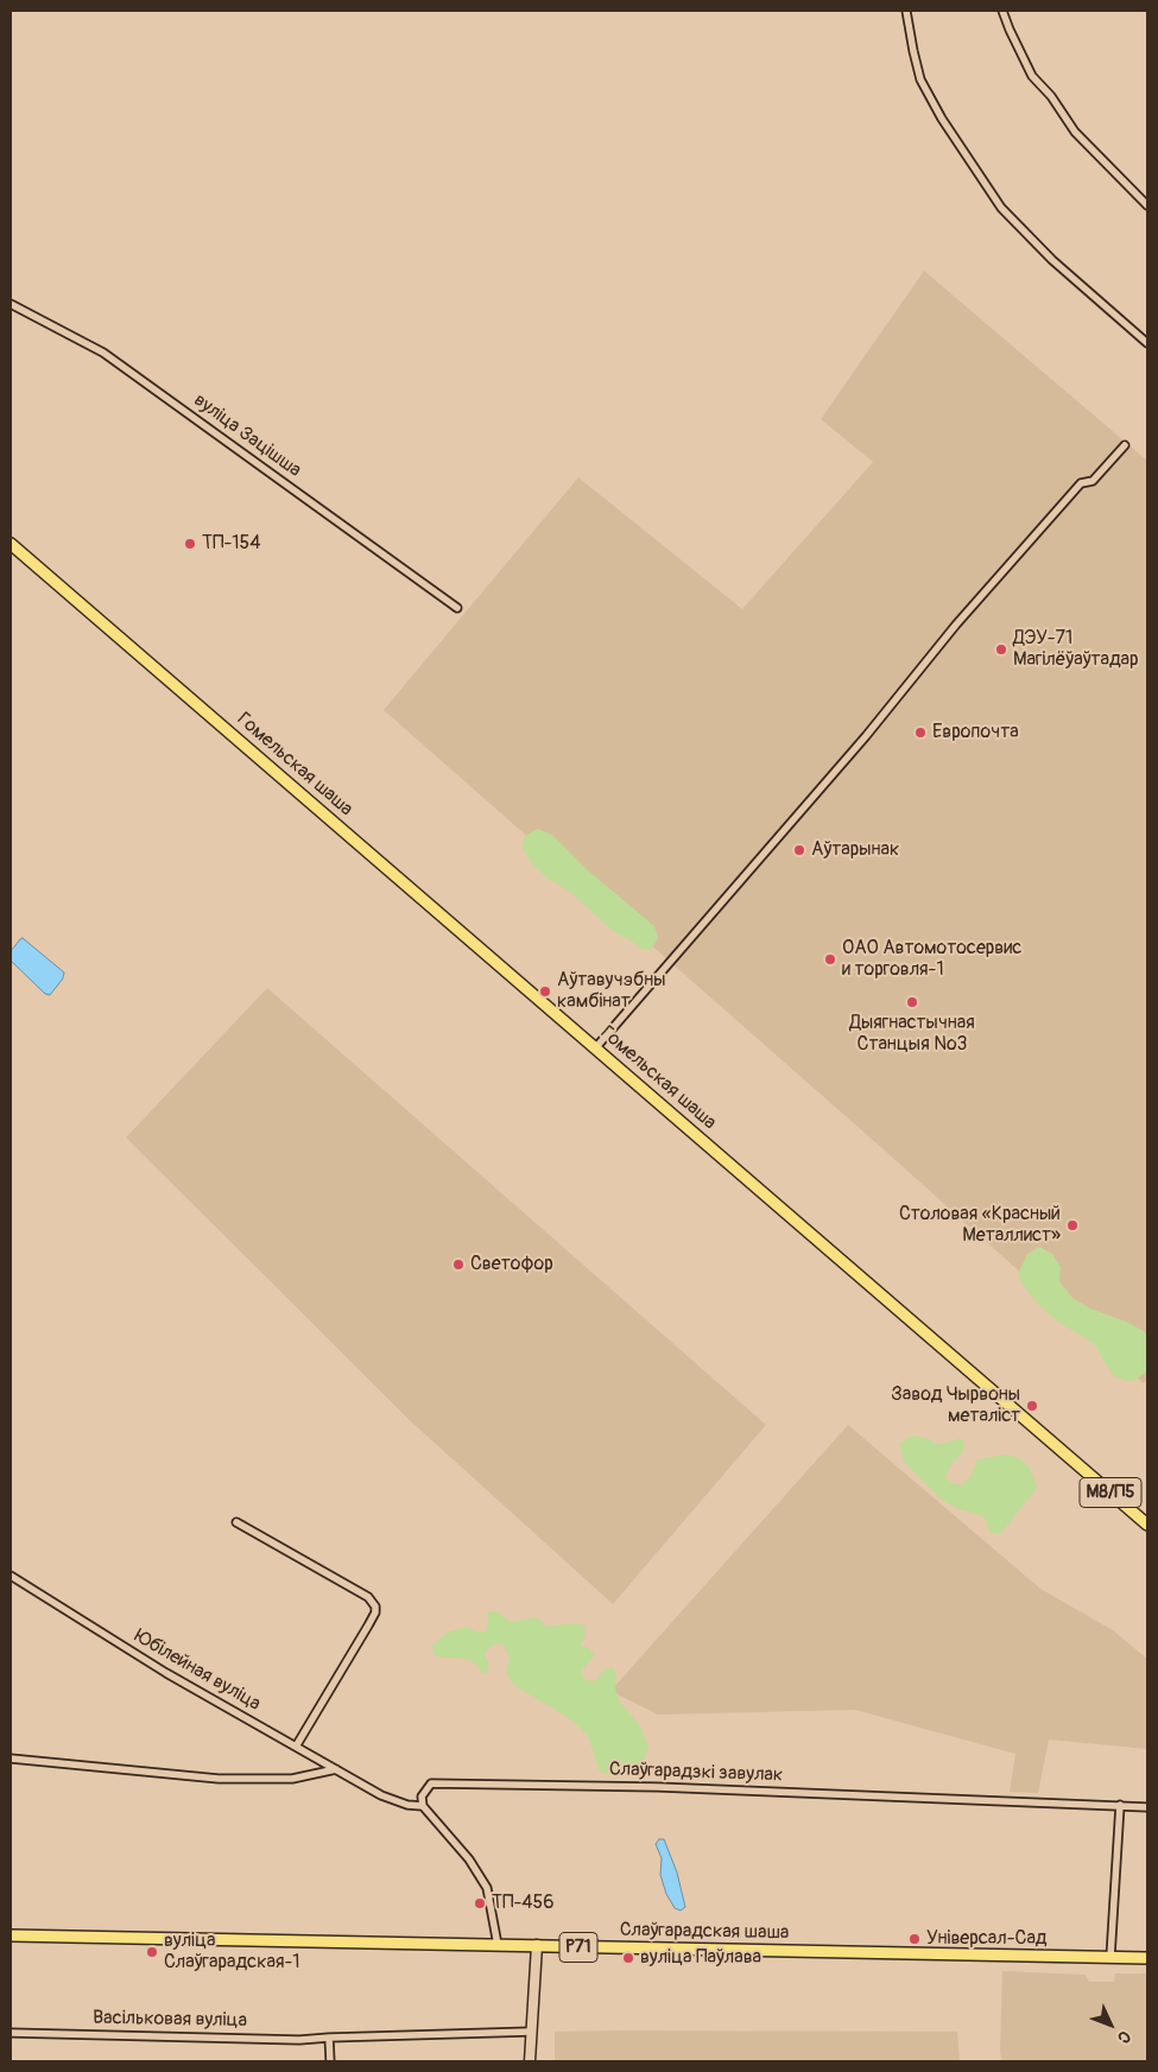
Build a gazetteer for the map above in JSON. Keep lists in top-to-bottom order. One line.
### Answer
{"streets":{"main road":["Гомельская шаша","М8/П5","Слаўгарадская шаша","Р71"],"street":["вуліца Зацішша","Юбілейная вуліца","Слаўгарадзкі завулак","Васільковая вуліца"]},"crossings":[["Юбілейная вуліца","Слаўгарадзкі завулак"]],"places":["ТП-154","ДЭУ-71 Магілёўаўтадар","Европочта","Аўтарынак","ОАО Автомотосервис и торговля-1","Аўтавучэбны камбінат","Дыягнастычная Станцыя №3","Столовая «Красный Металлист»","Светофор","Завод Чырвоны металіст","ТП-456","Універсал-Сад","вуліца Слаўгарадская-1","вуліца Паўлава"],"north":"bottom right"}
